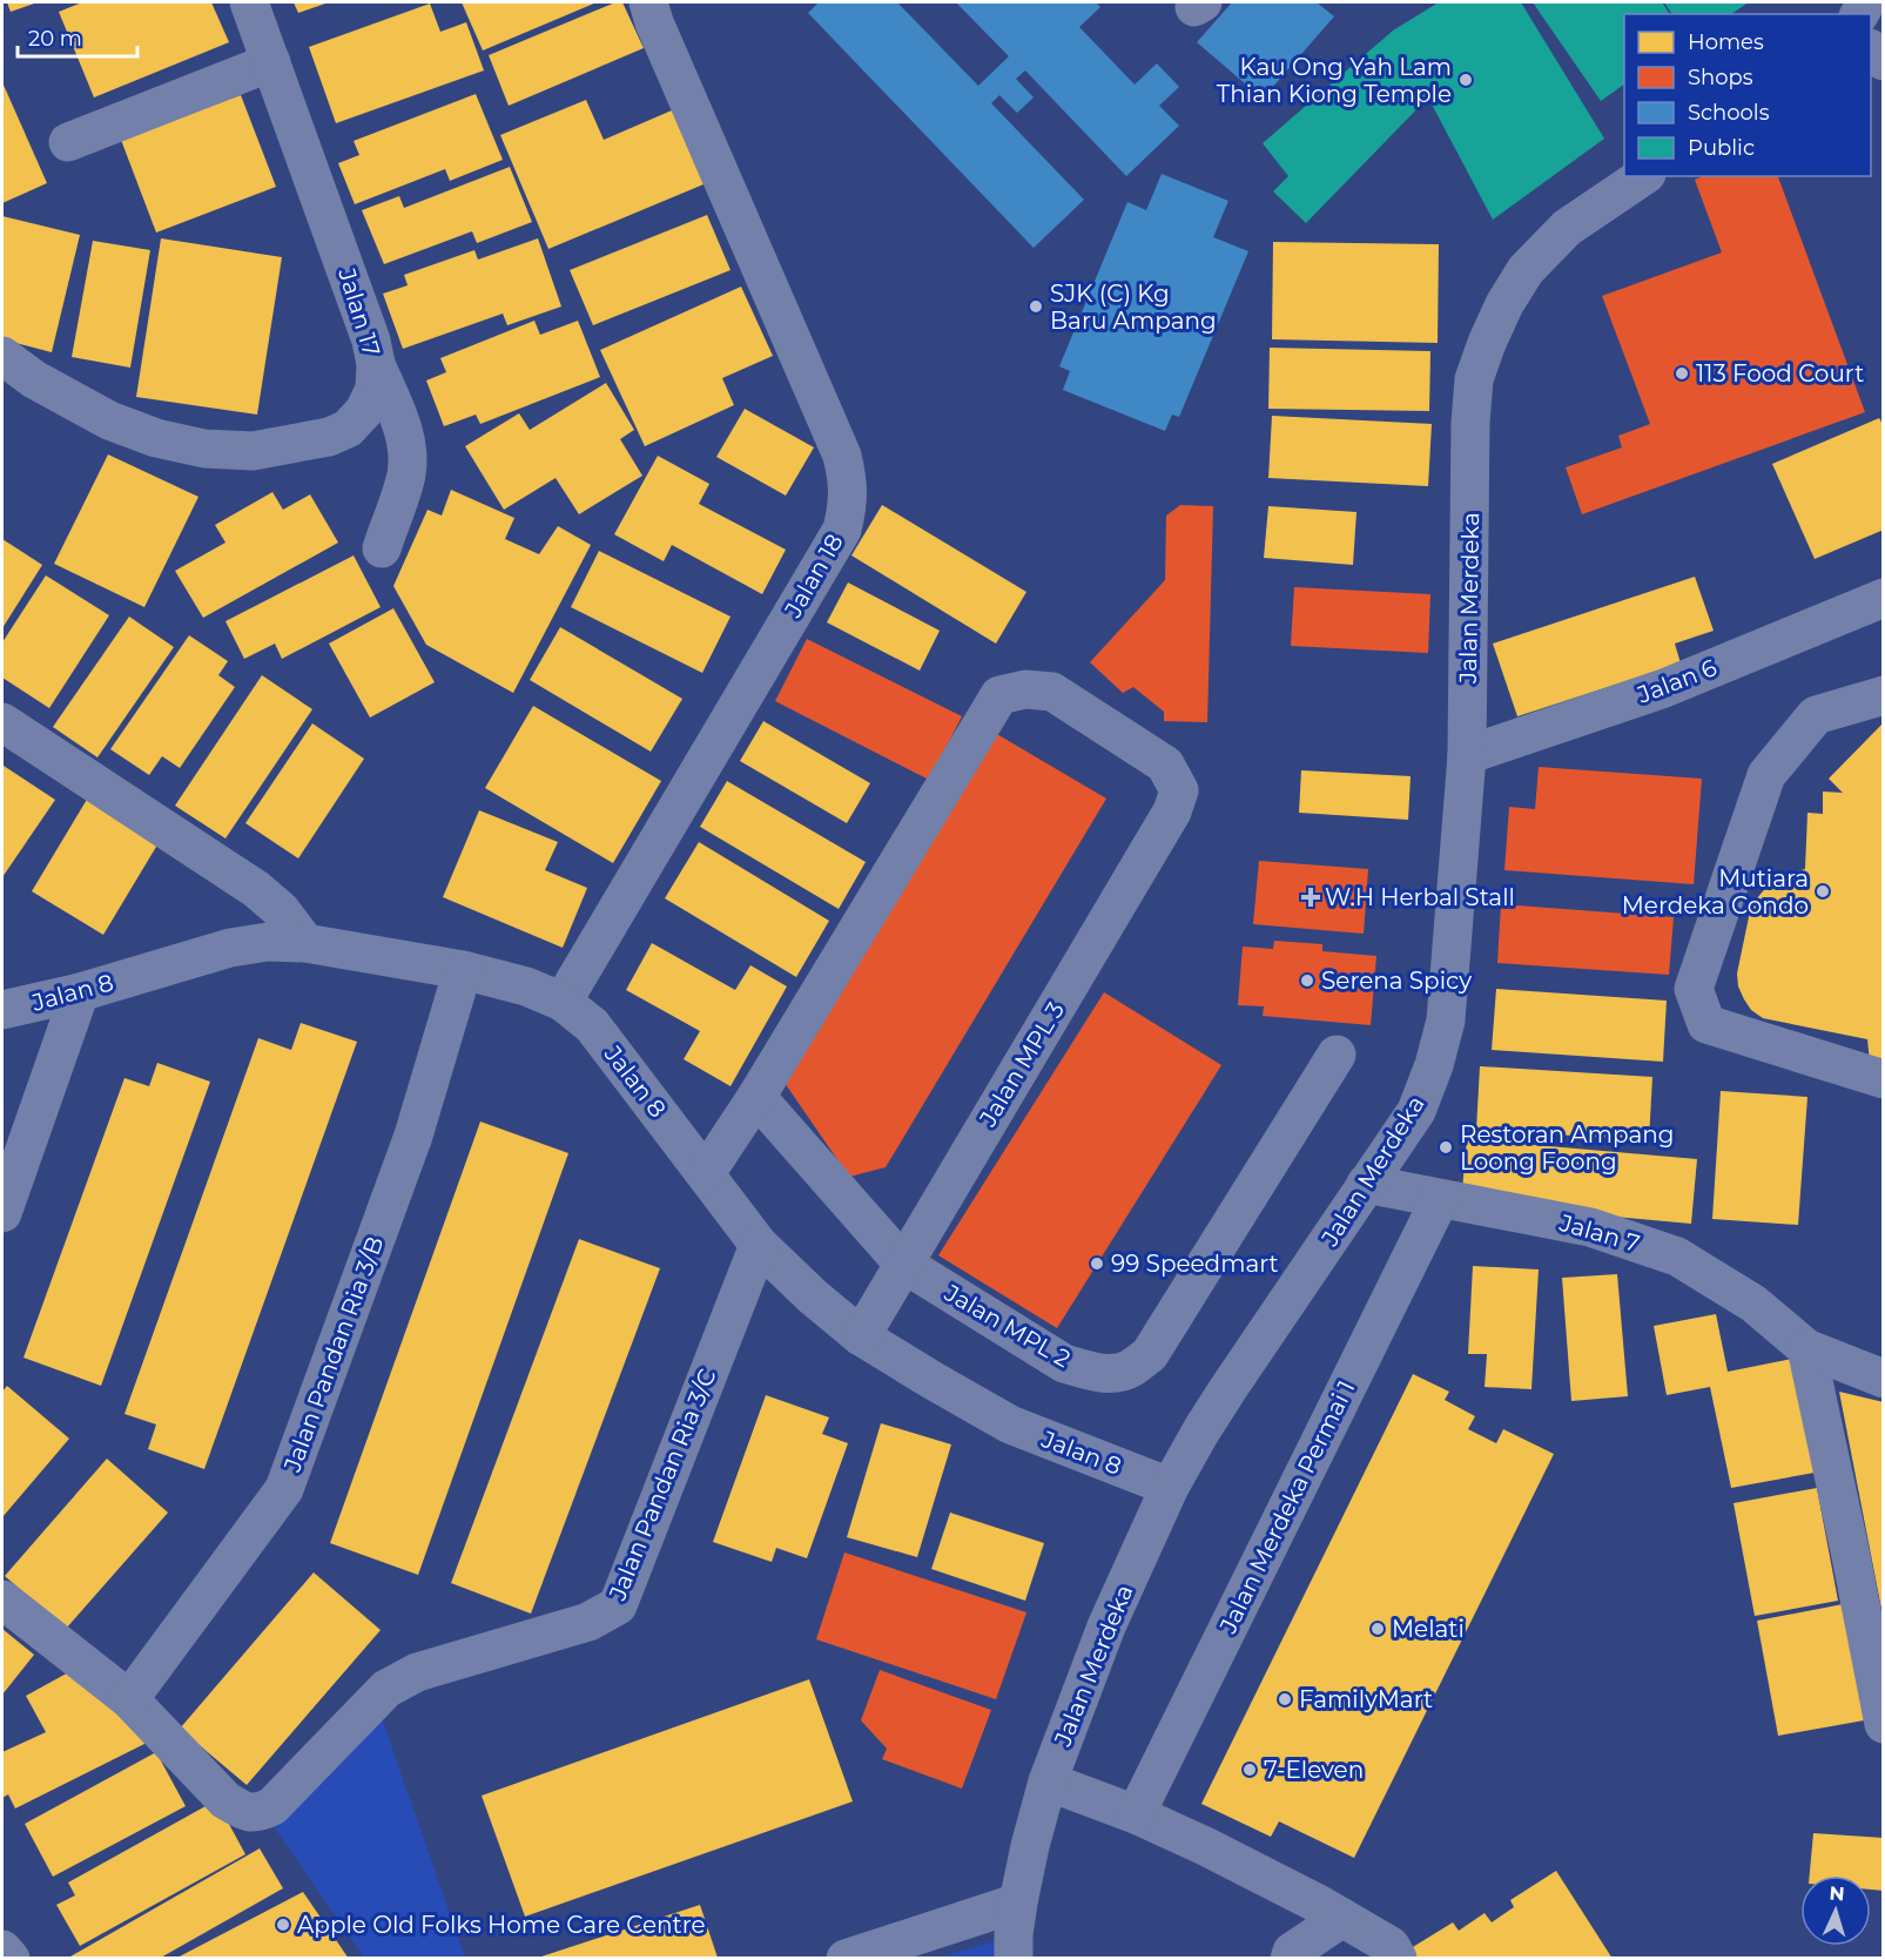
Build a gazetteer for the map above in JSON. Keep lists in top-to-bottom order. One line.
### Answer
{"streets":{"street":["Jalan 17","Jalan 18","Jalan Merdeka","Jalan 6","Jalan 8","Jalan MPL 3","Jalan 7","Jalan MPL 2","Jalan Pandan Ria 3/B","Jalan Pandan Ria 3/C","Jalan Merdeka Permai 1"]},"crossings":[["Jalan 18","Jalan 8"],["Jalan Merdeka","Jalan 6"],["Jalan Merdeka","Jalan 8"],["Jalan Merdeka","Jalan 7"],["Jalan 8","Jalan MPL 3"],["Jalan 8","Jalan Pandan Ria 3/B"],["Jalan 8","Jalan Pandan Ria 3/C"],["Jalan MPL 3","Jalan MPL 2"],["Jalan 7","Jalan Merdeka Permai 1"],["Jalan Pandan Ria 3/B","Jalan Pandan Ria 3/C"]],"places":{"other":["Kau Ong Yah Lam Thian Kiong Temple","SJK (C) Kg Baru Ampang","113 Food Court","Mutiara Merdeka Condo","Serena Spicy","Restoran Ampang Loong Foong","99 Speedmart","Melati","FamilyMart","7-Eleven","Apple Old Folks Home Care Centre"],"health":["W.H Herbal Stall"]},"legend":["Homes","Shops","Schools","Public"],"scale_bar":"20 m","north":"top"}
